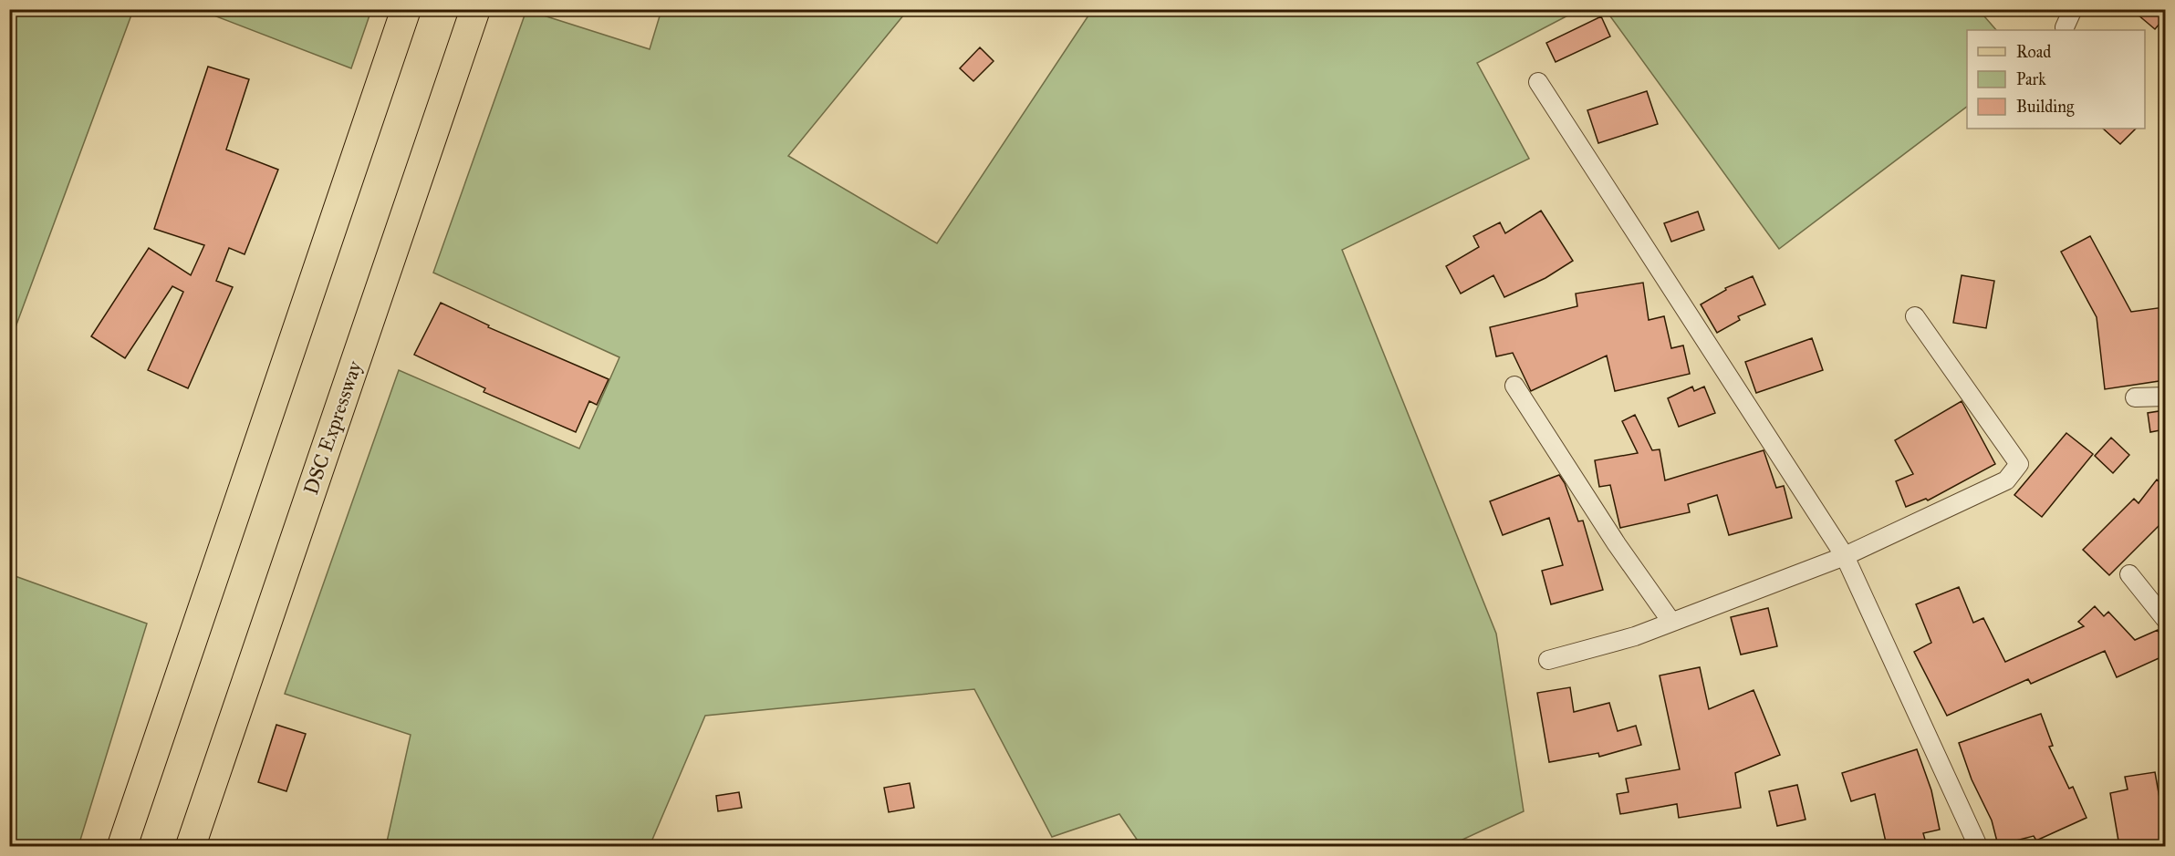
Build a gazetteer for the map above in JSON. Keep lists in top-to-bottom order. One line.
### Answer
{"streets":{"main road":["DSC Expressway"]},"legend":["Road","Park","Building"]}
